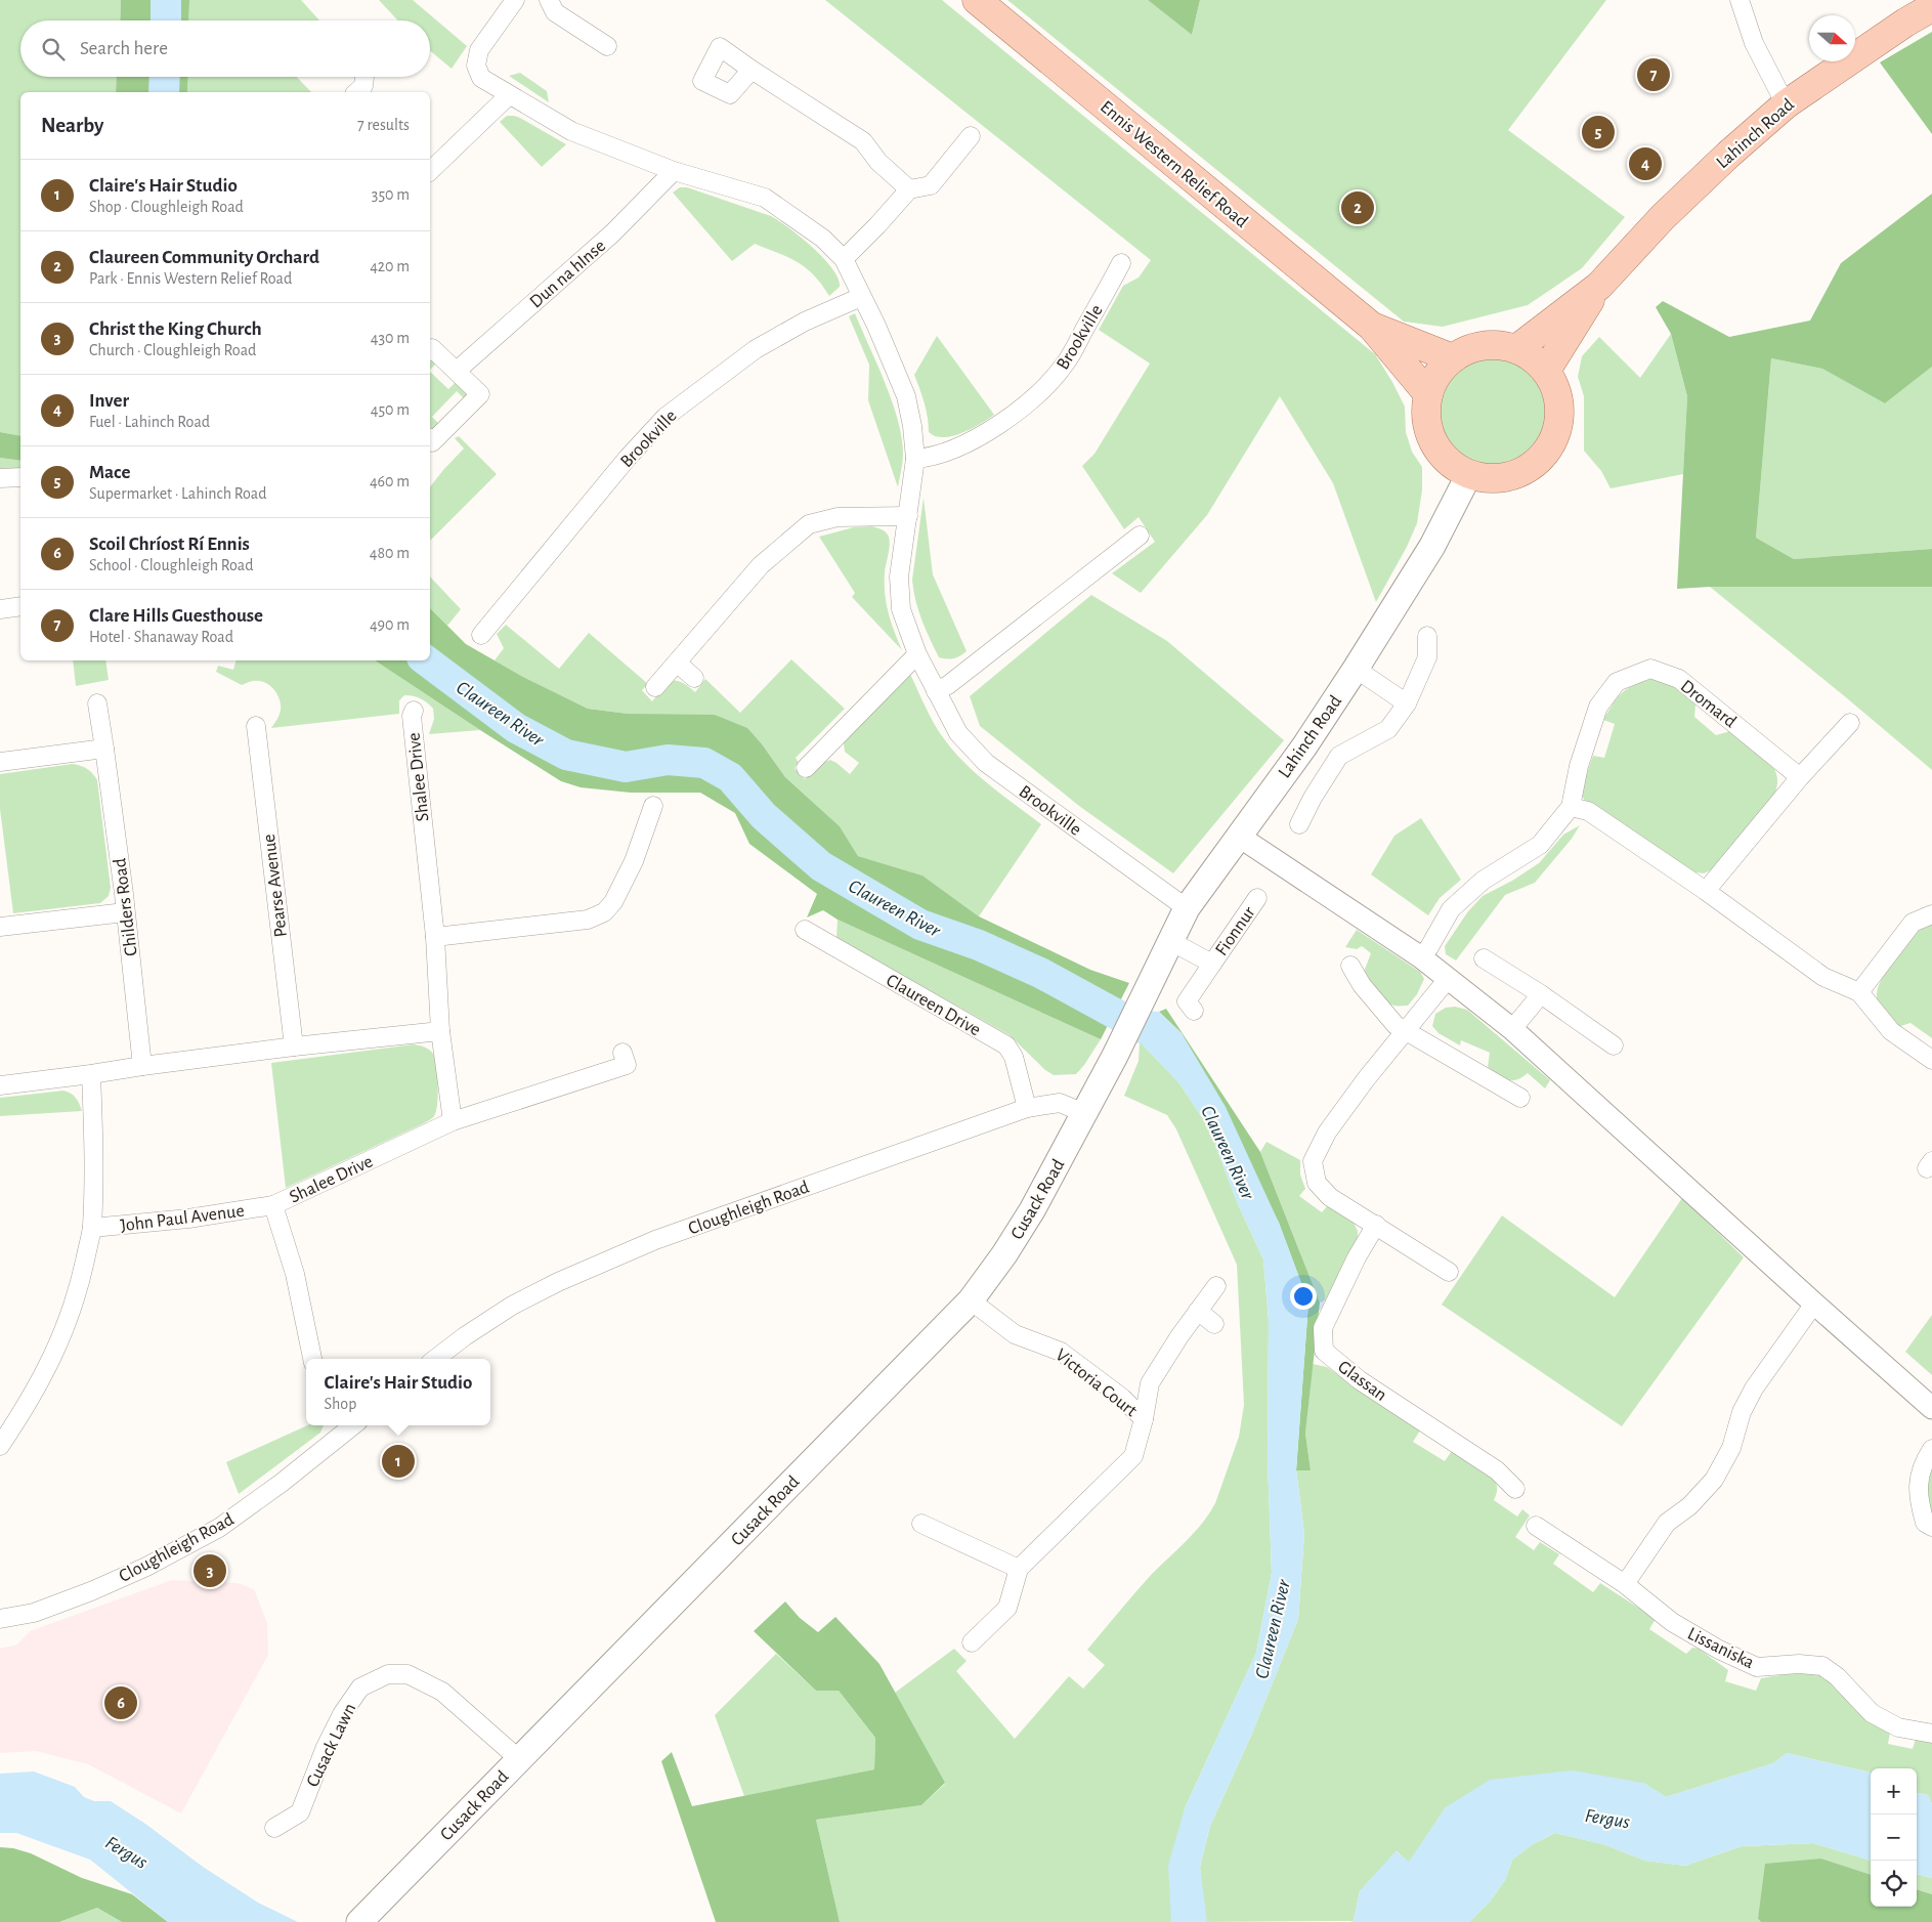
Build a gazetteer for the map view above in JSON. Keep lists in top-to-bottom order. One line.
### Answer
{"streets":{"main road":["Lahinch Road","Ennis Western Relief Road","Cusack Road"],"street":["Dun na hInse","Brookville","Dromard","Shalee Drive","Pearse Avenue","Childers Road","Fionnur","Claureen Drive","Cloughleigh Road","John Paul Avenue","Glassan","Victoria Court","Lissaniska","Cusack Lawn"]},"crossings":[["Lahinch Road","Ennis Western Relief Road"],["Lahinch Road","Brookville"],["Lahinch Road","Fionnur"],["Lahinch Road","Cusack Road"],["Shalee Drive","John Paul Avenue"],["Claureen Drive","Cloughleigh Road"],["Cusack Road","Cloughleigh Road"],["Cusack Road","Victoria Court"],["Cusack Road","Cusack Lawn"]],"water":["Claureen River","Fergus"],"north":"right","page":{"search":"Search here","pins":["7","5","4","2","1","3","6"],"heading":["Nearby","7 results"],"list":[{"mark":"1","name":"Claire's Hair Studio","note":"Shop · Cloughleigh Road","value":"350 m"},{"mark":"2","name":"Claureen Community Orchard","note":"Park · Ennis Western Relief Road","value":"420 m"},{"mark":"3","name":"Christ the King Church","note":"Church · Cloughleigh Road","value":"430 m"},{"mark":"4","name":"Inver","note":"Fuel · Lahinch Road","value":"450 m"},{"mark":"5","name":"Mace","note":"Supermarket · Lahinch Road","value":"460 m"},{"mark":"6","name":"Scoil Chríost Rí Ennis","note":"School · Cloughleigh Road","value":"480 m"},{"mark":"7","name":"Clare Hills Guesthouse","note":"Hotel · Shanaway Road","value":"490 m"}],"popup":["Claire's Hair Studio","Shop"],"map_buttons":["+","−"]}}
